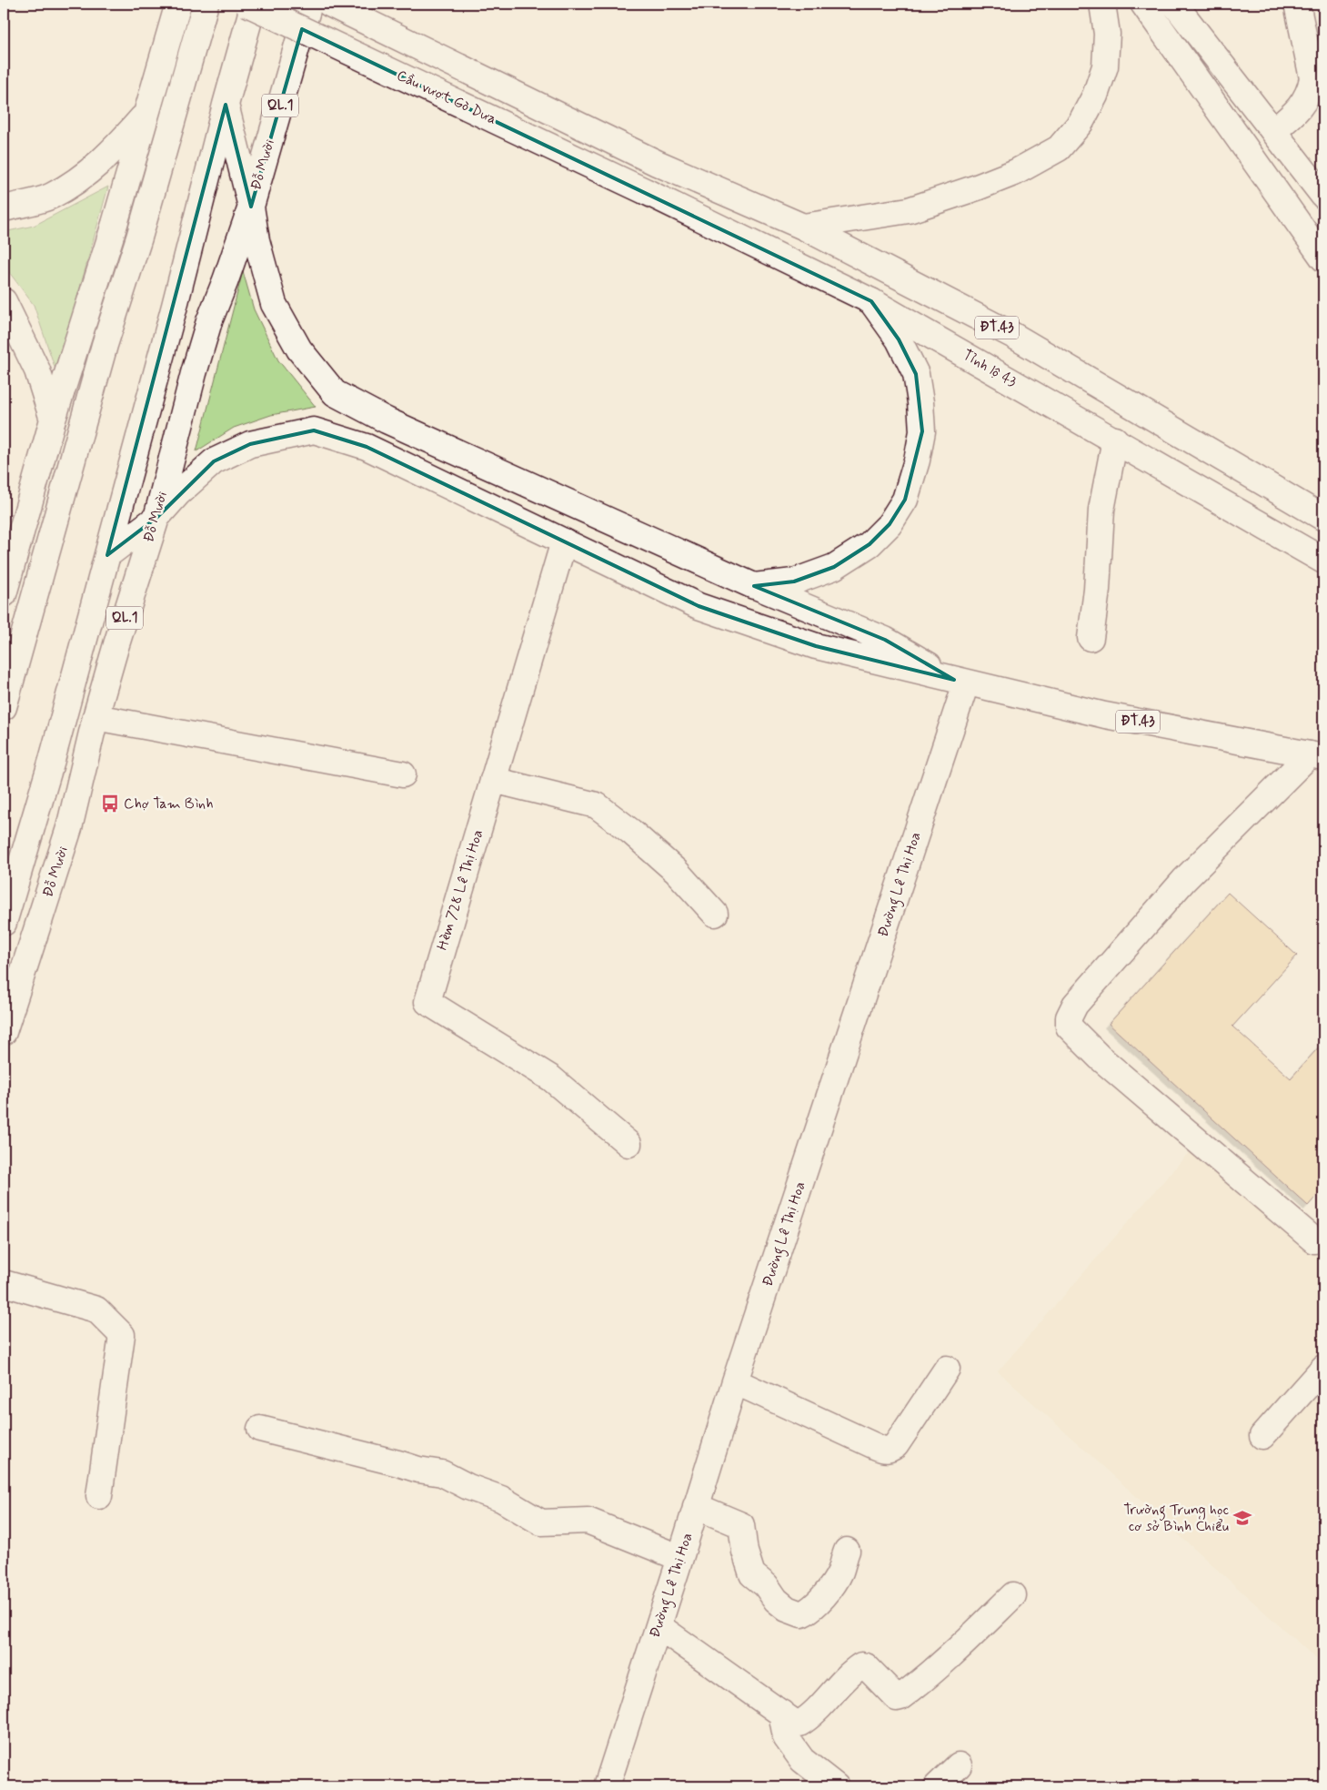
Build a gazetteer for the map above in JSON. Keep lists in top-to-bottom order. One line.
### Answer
{"streets":{"main road":["Cầu vượt Gò Dưa","QL.1","Đỗ Mười","ĐT.43","Tỉnh lộ 43","Đường Lê Thị Hoa","Hèm 728 Lê Thị Hoa"]},"crossings":[["Cầu vượt Gò Dưa","Tỉnh lộ 43"],["ĐT.43","Đường Lê Thị Hoa"]],"places":{"bus stop":["Chợ Tam Bình"],"school or university":["Trường Trung học cơ sở Bình Chiểu"]}}
